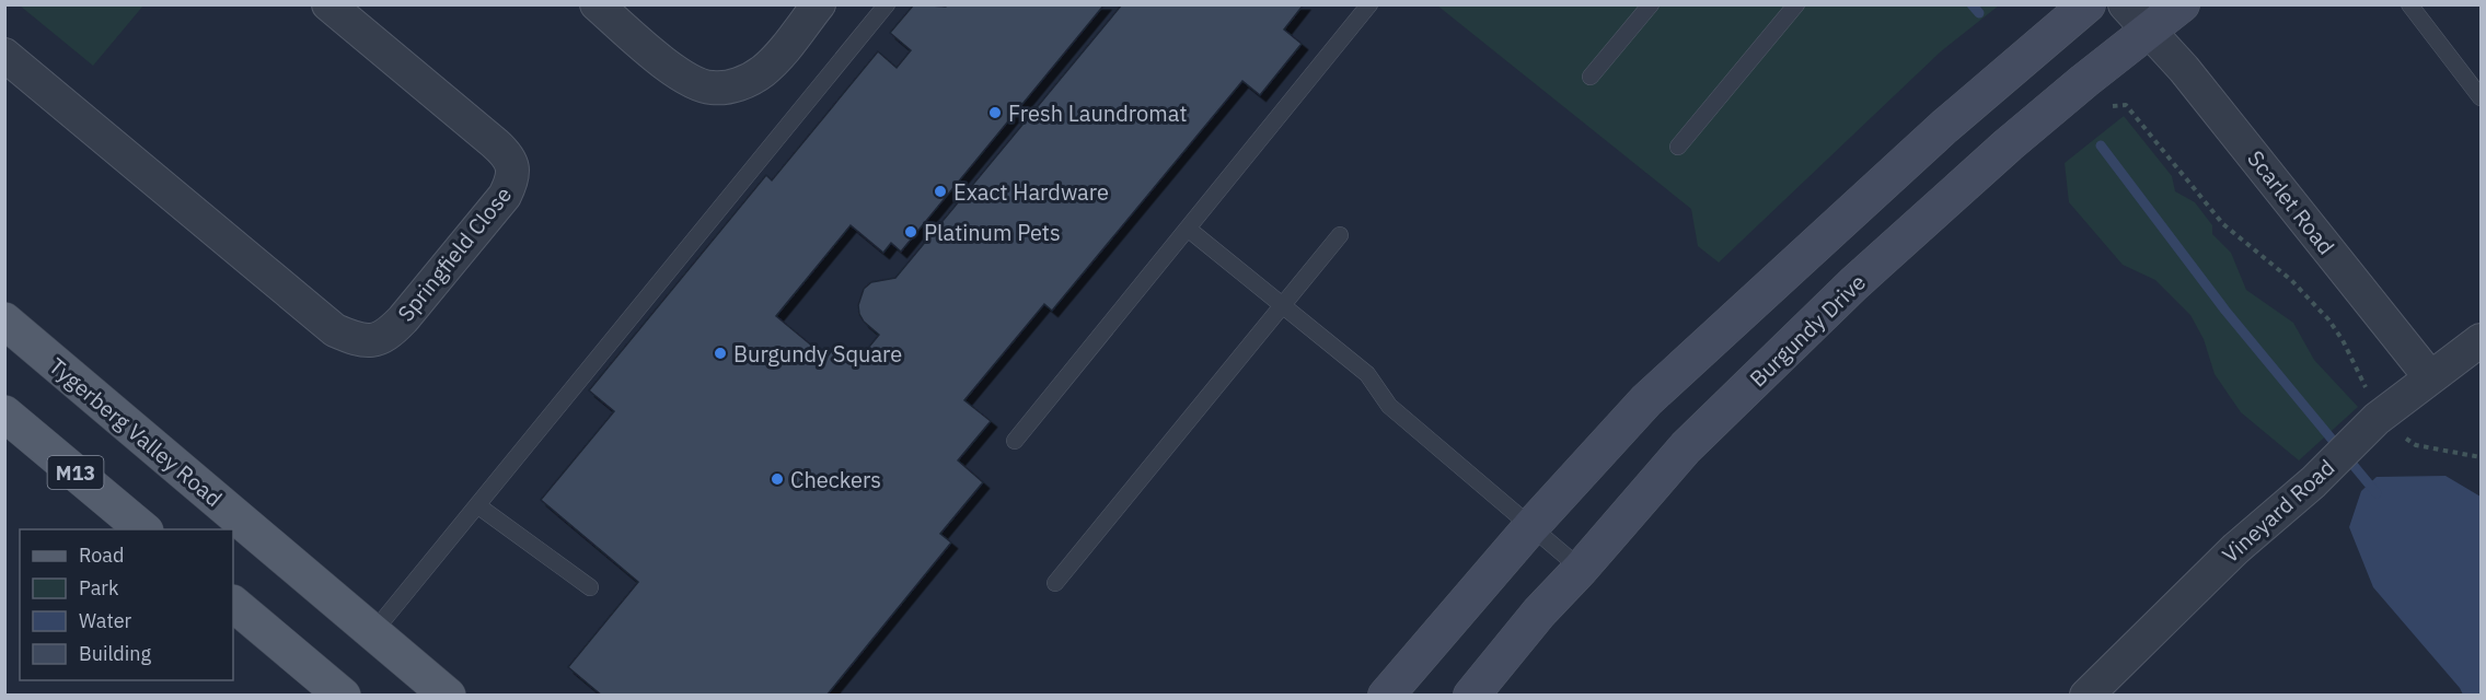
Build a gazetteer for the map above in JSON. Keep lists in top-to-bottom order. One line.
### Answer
{"streets":{"main road":["Burgundy Drive","Tygerberg Valley Road","M13"],"street":["Scarlet Road","Springfield Close","Vineyard Road"]},"crossings":[["Scarlet Road","Burgundy Drive"],["Scarlet Road","Vineyard Road"]],"places":["Fresh Laundromat","Exact Hardware","Platinum Pets","Burgundy Square","Checkers"],"legend":["Road","Park","Water","Building"]}
